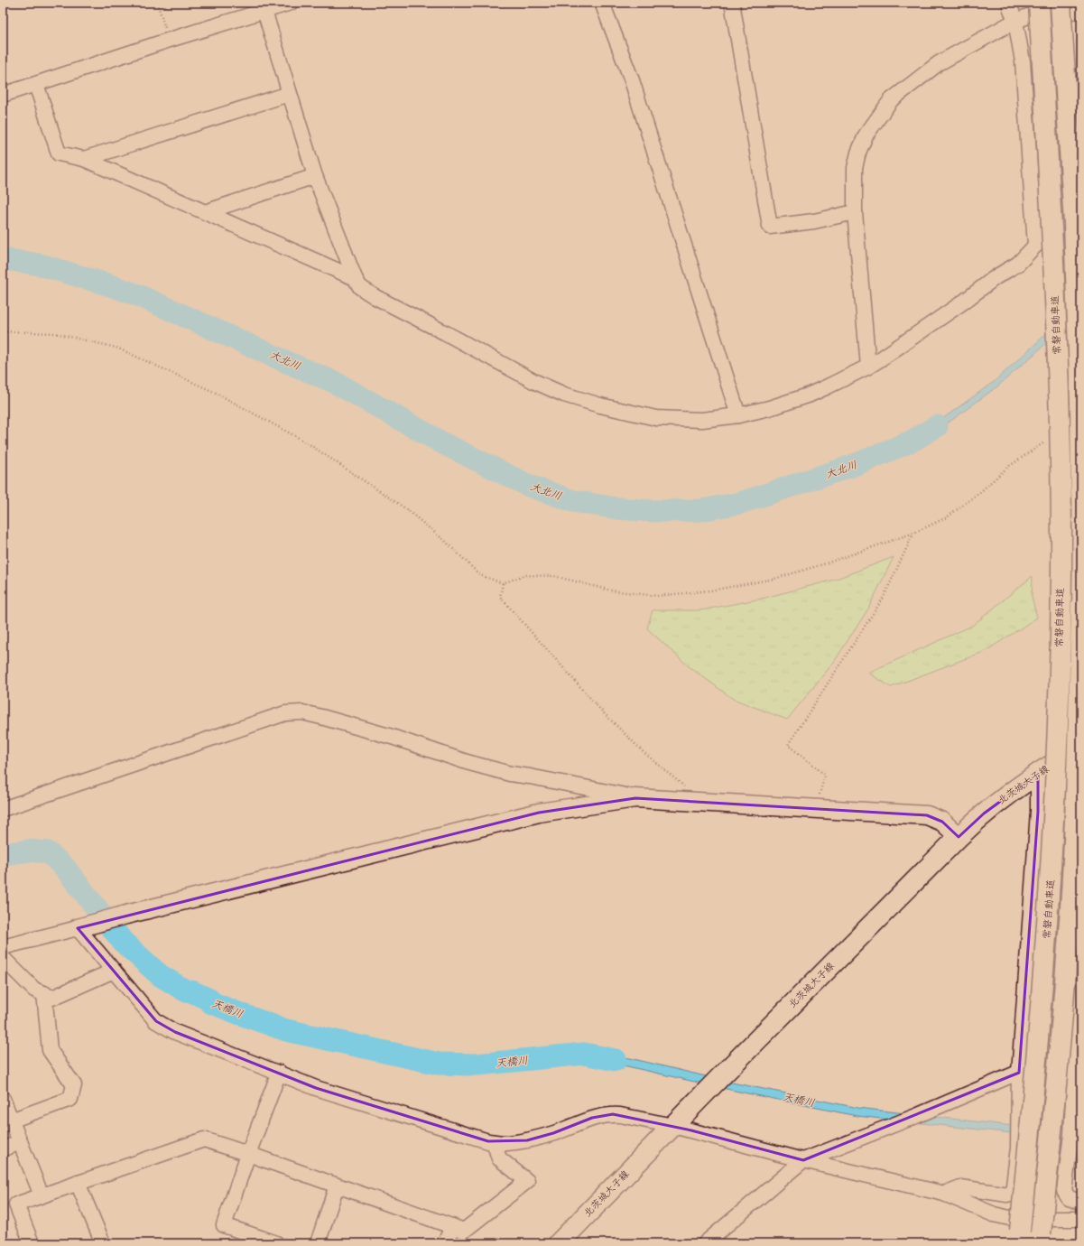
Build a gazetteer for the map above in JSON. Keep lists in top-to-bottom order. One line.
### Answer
{"streets":{"main road":["常磐自動車道","北茨城大子線"]},"water":["大北川","天橋川"]}
